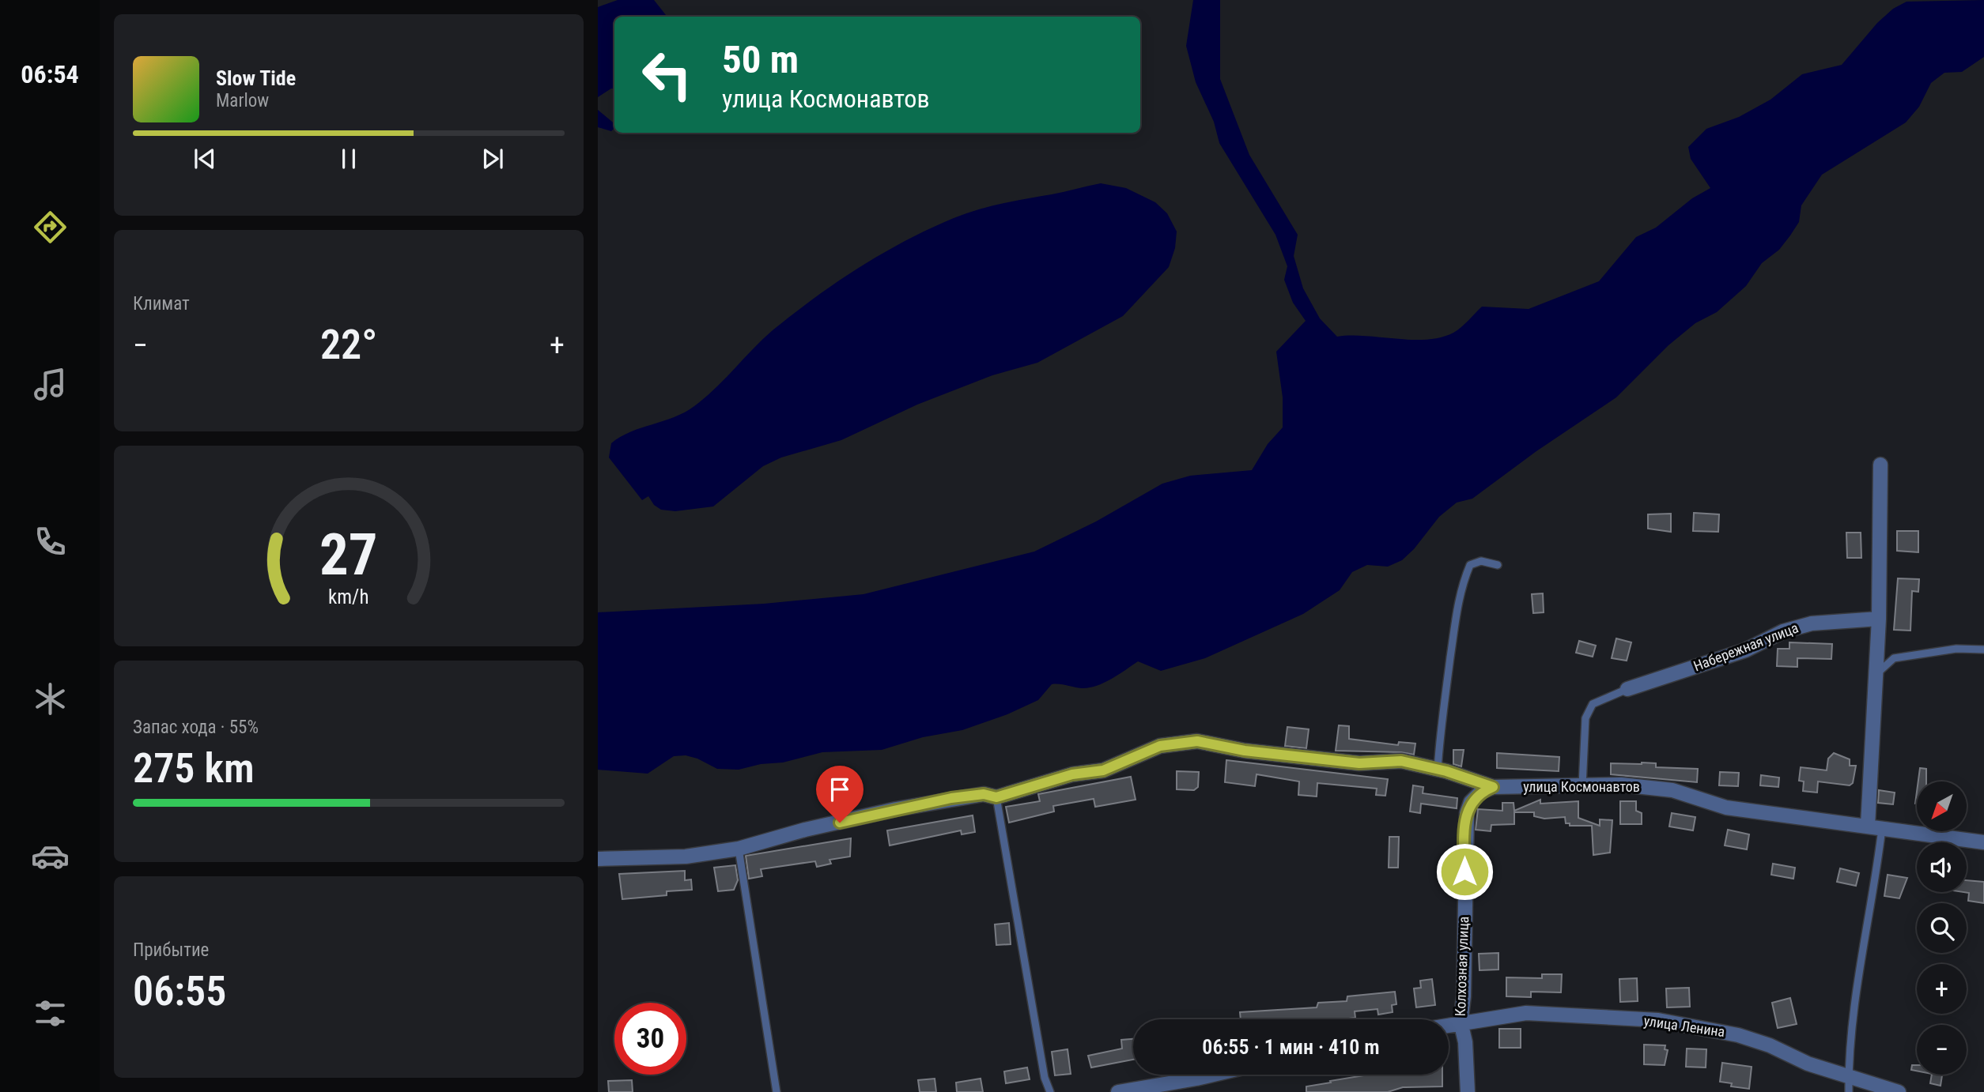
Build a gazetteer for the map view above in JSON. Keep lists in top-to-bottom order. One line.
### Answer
{"streets":{"street":["Набережная улица","улица Космонавтов","Колхозная улица","улица Ленина"]},"crossings":[["улица Космонавтов","Колхозная улица"],["Колхозная улица","улица Ленина"]],"north":"bottom left","page":{"tabs":"06:54","turn":["50 m","улица Космонавтов"],"song":["Slow Tide","Marlow"],"tile":["Климат",["Запас хода · 55%","275 km"],["Прибытие","06:55"]],"heat":["−","22°","+"],"map_buttons":["+","−"],"limit":"30","trip":"06:55 · 1 мин · 410 m","gauge":["27","km/h"]}}
